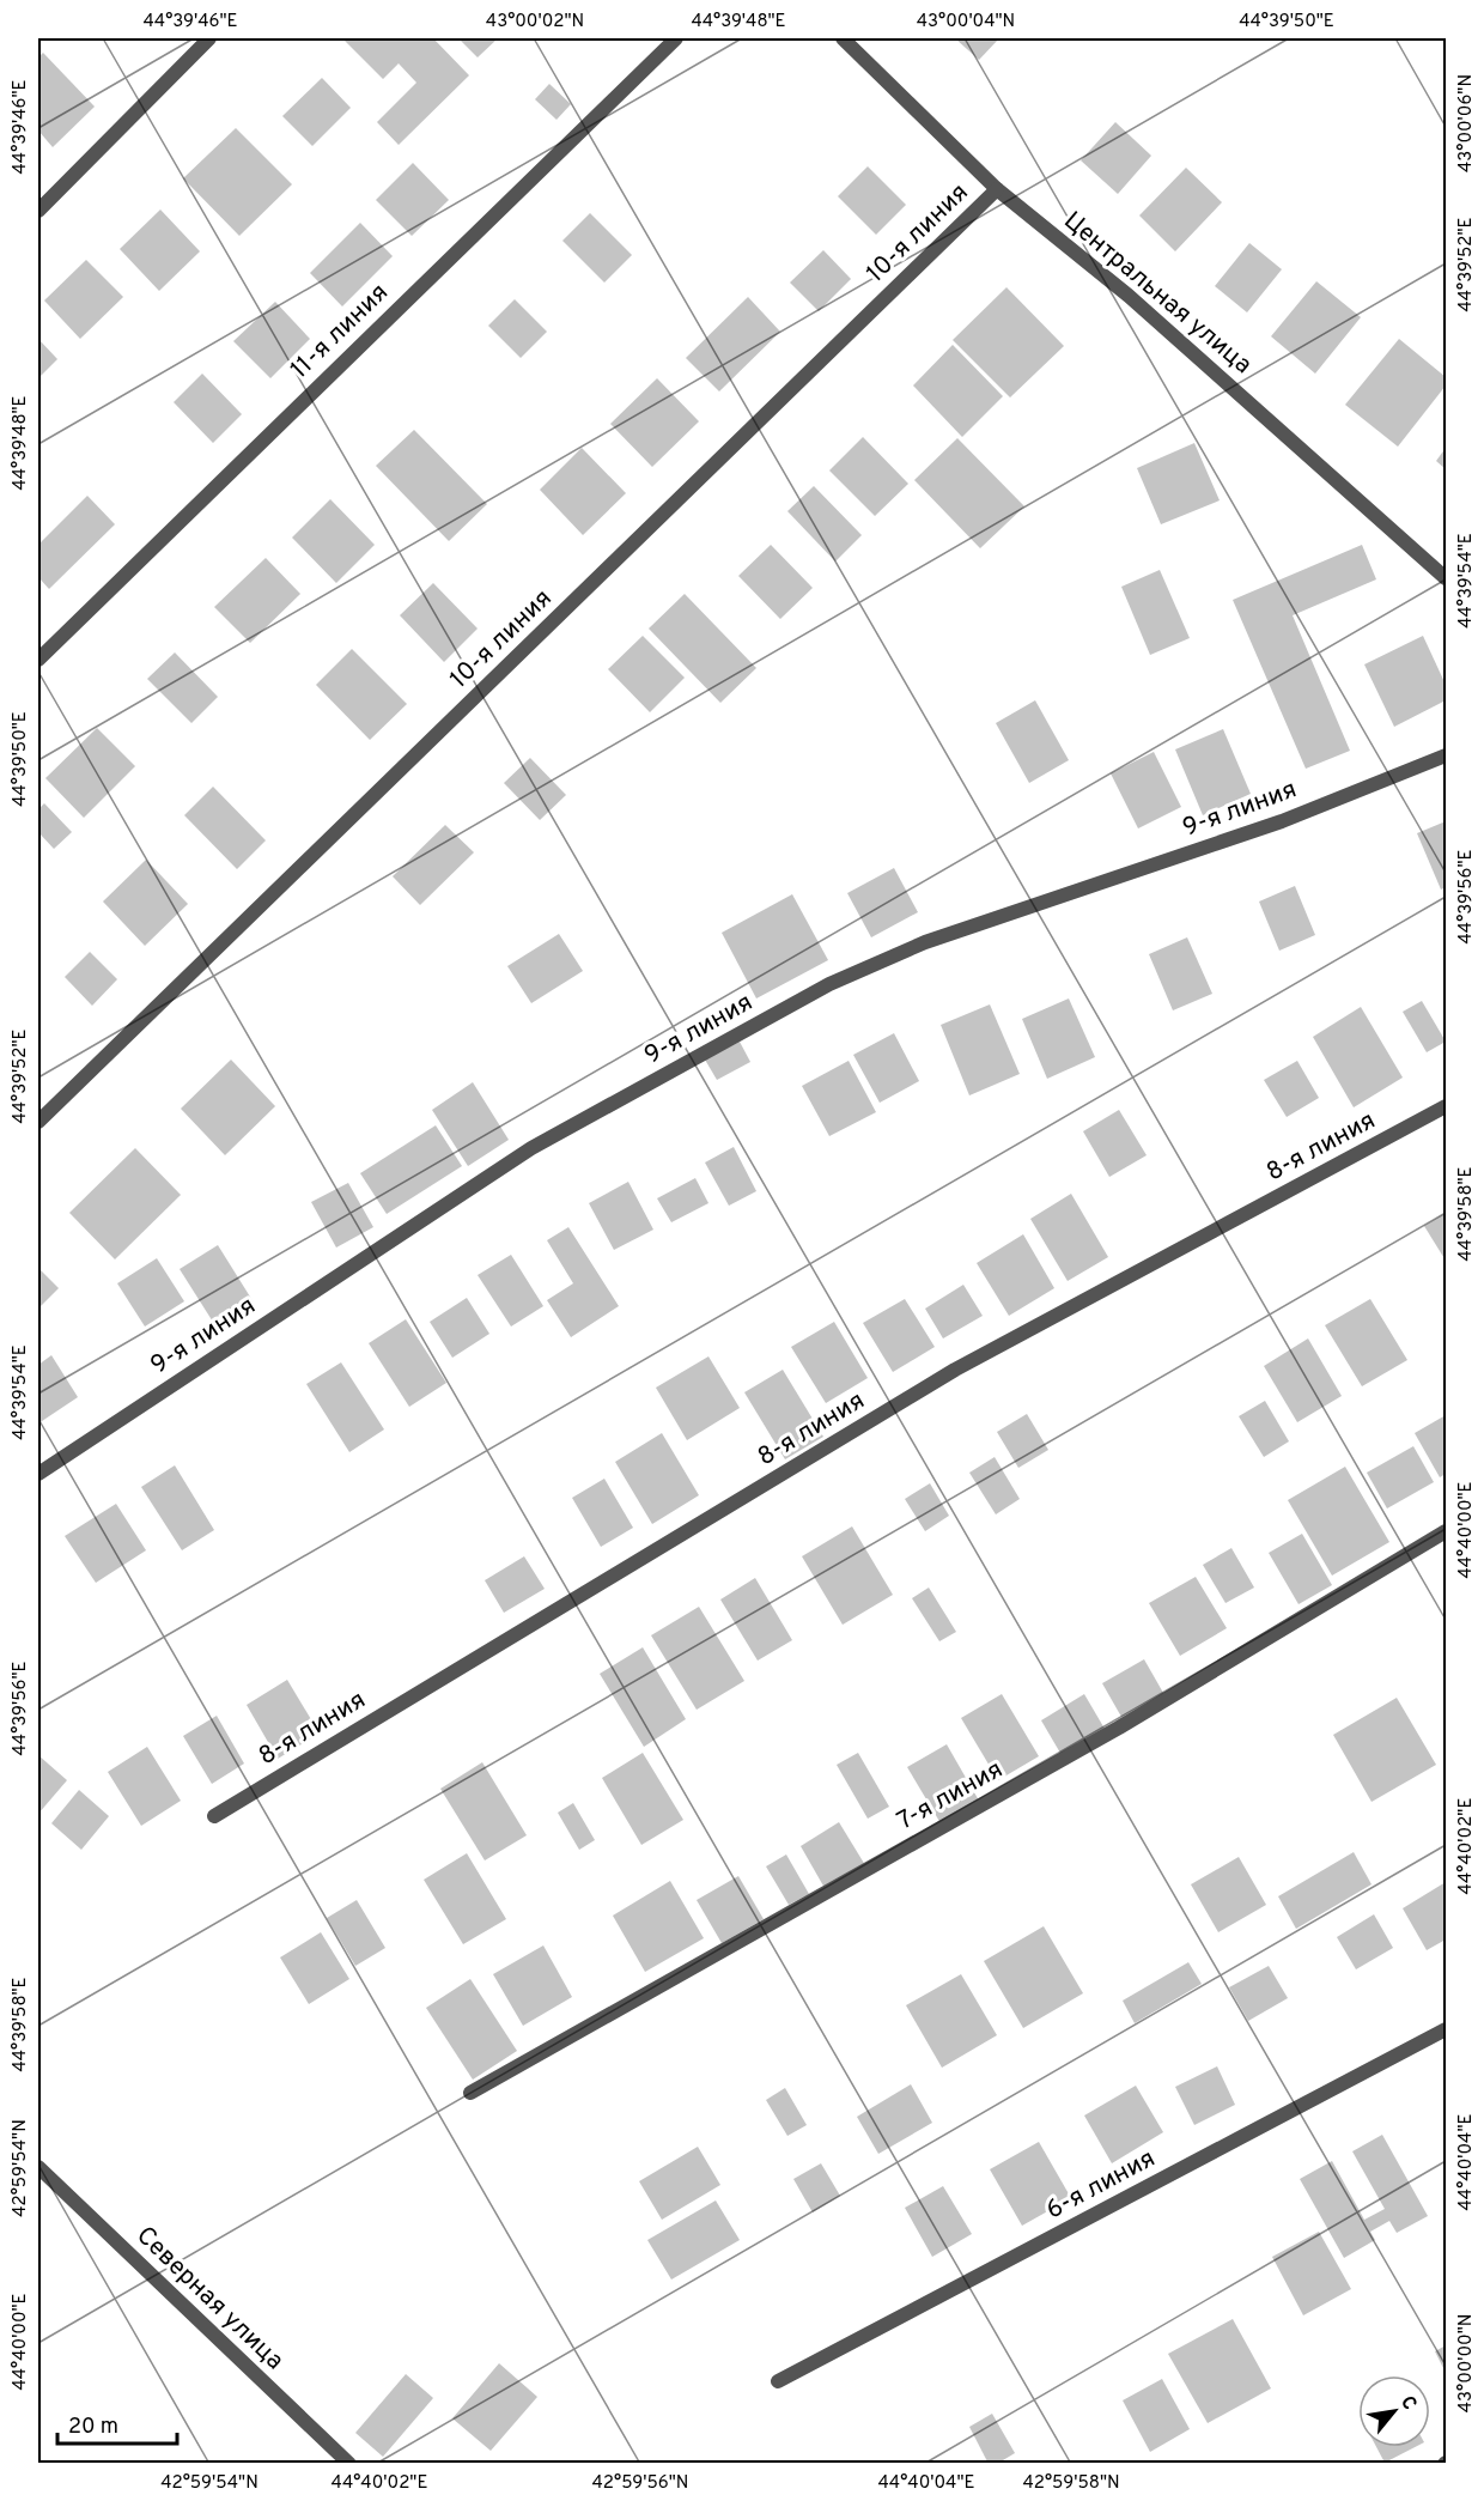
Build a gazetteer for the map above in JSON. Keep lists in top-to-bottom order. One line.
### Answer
{"streets":{"street":["10-я линия","Центральная улица","11-я линия","9-я линия","8-я линия","7-я линия","6-я линия","Северная улица"]},"crossings":[["10-я линия","Центральная улица"]],"scale_bar":"20 m","north":"top right","coordinates":["44°39'46\"E","43°00'02\"N","44°39'48\"E","43°00'04\"N","44°39'50\"E","43°00'06\"N","44°39'52\"E","44°39'54\"E","44°39'56\"E","44°39'58\"E","44°40'00\"E","44°40'02\"E","44°40'04\"E","42°59'54\"N","43°00'00\"N","42°59'56\"N","42°59'58\"N"]}
